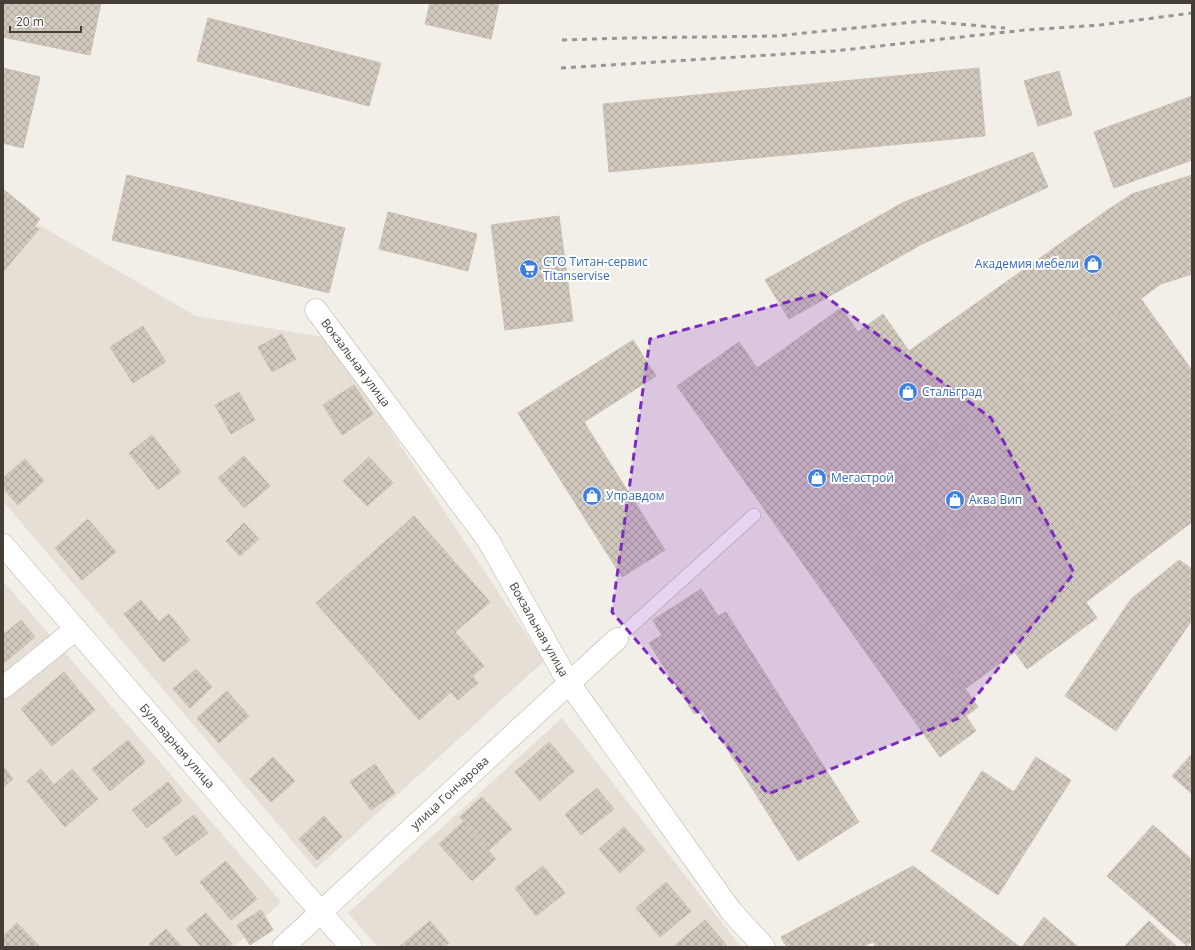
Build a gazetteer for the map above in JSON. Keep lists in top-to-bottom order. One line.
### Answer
{"streets":{"street":["Вокзальная улица","Бульварная улица","улица Гончарова"]},"crossings":[["Вокзальная улица","улица Гончарова"],["Бульварная улица","улица Гончарова"]],"places":{"shop":["Академия мебели","Стальград","Мегастрой","Управдом","Аква Вип"],"supermarket":["СТО Титан-сервис Titanservise"]},"scale_bar":"20 m"}
